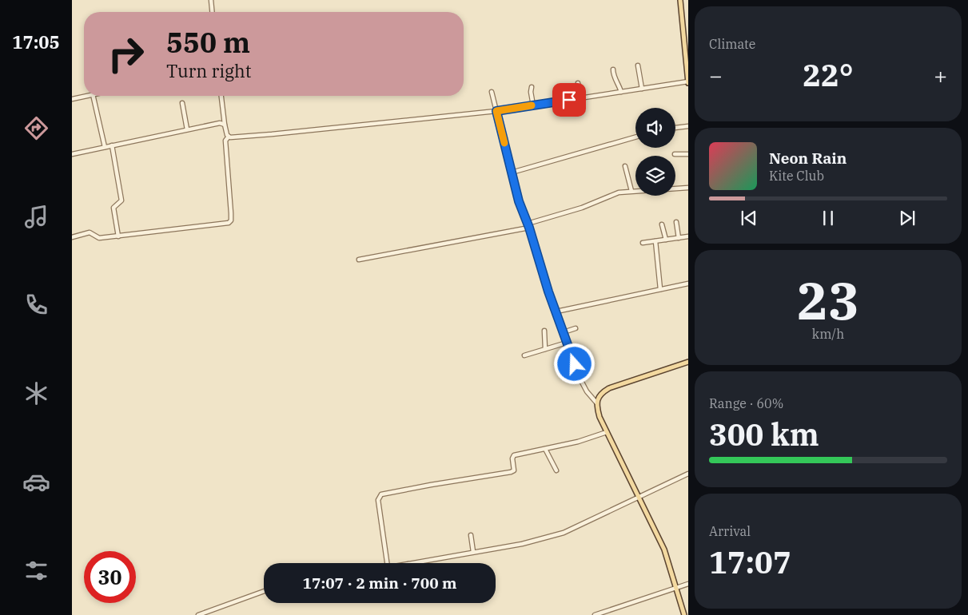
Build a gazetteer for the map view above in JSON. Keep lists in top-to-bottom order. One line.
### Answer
{"page":{"tabs":"17:05","tile":["Climate",["23","km/h"],["Range · 60%","300 km"],["Arrival","17:07"]],"turn":["550 m","Turn right"],"heat":["−","22°","+"],"song":["Neon Rain","Kite Club"],"limit":"30","trip":"17:07 · 2 min · 700 m"}}
